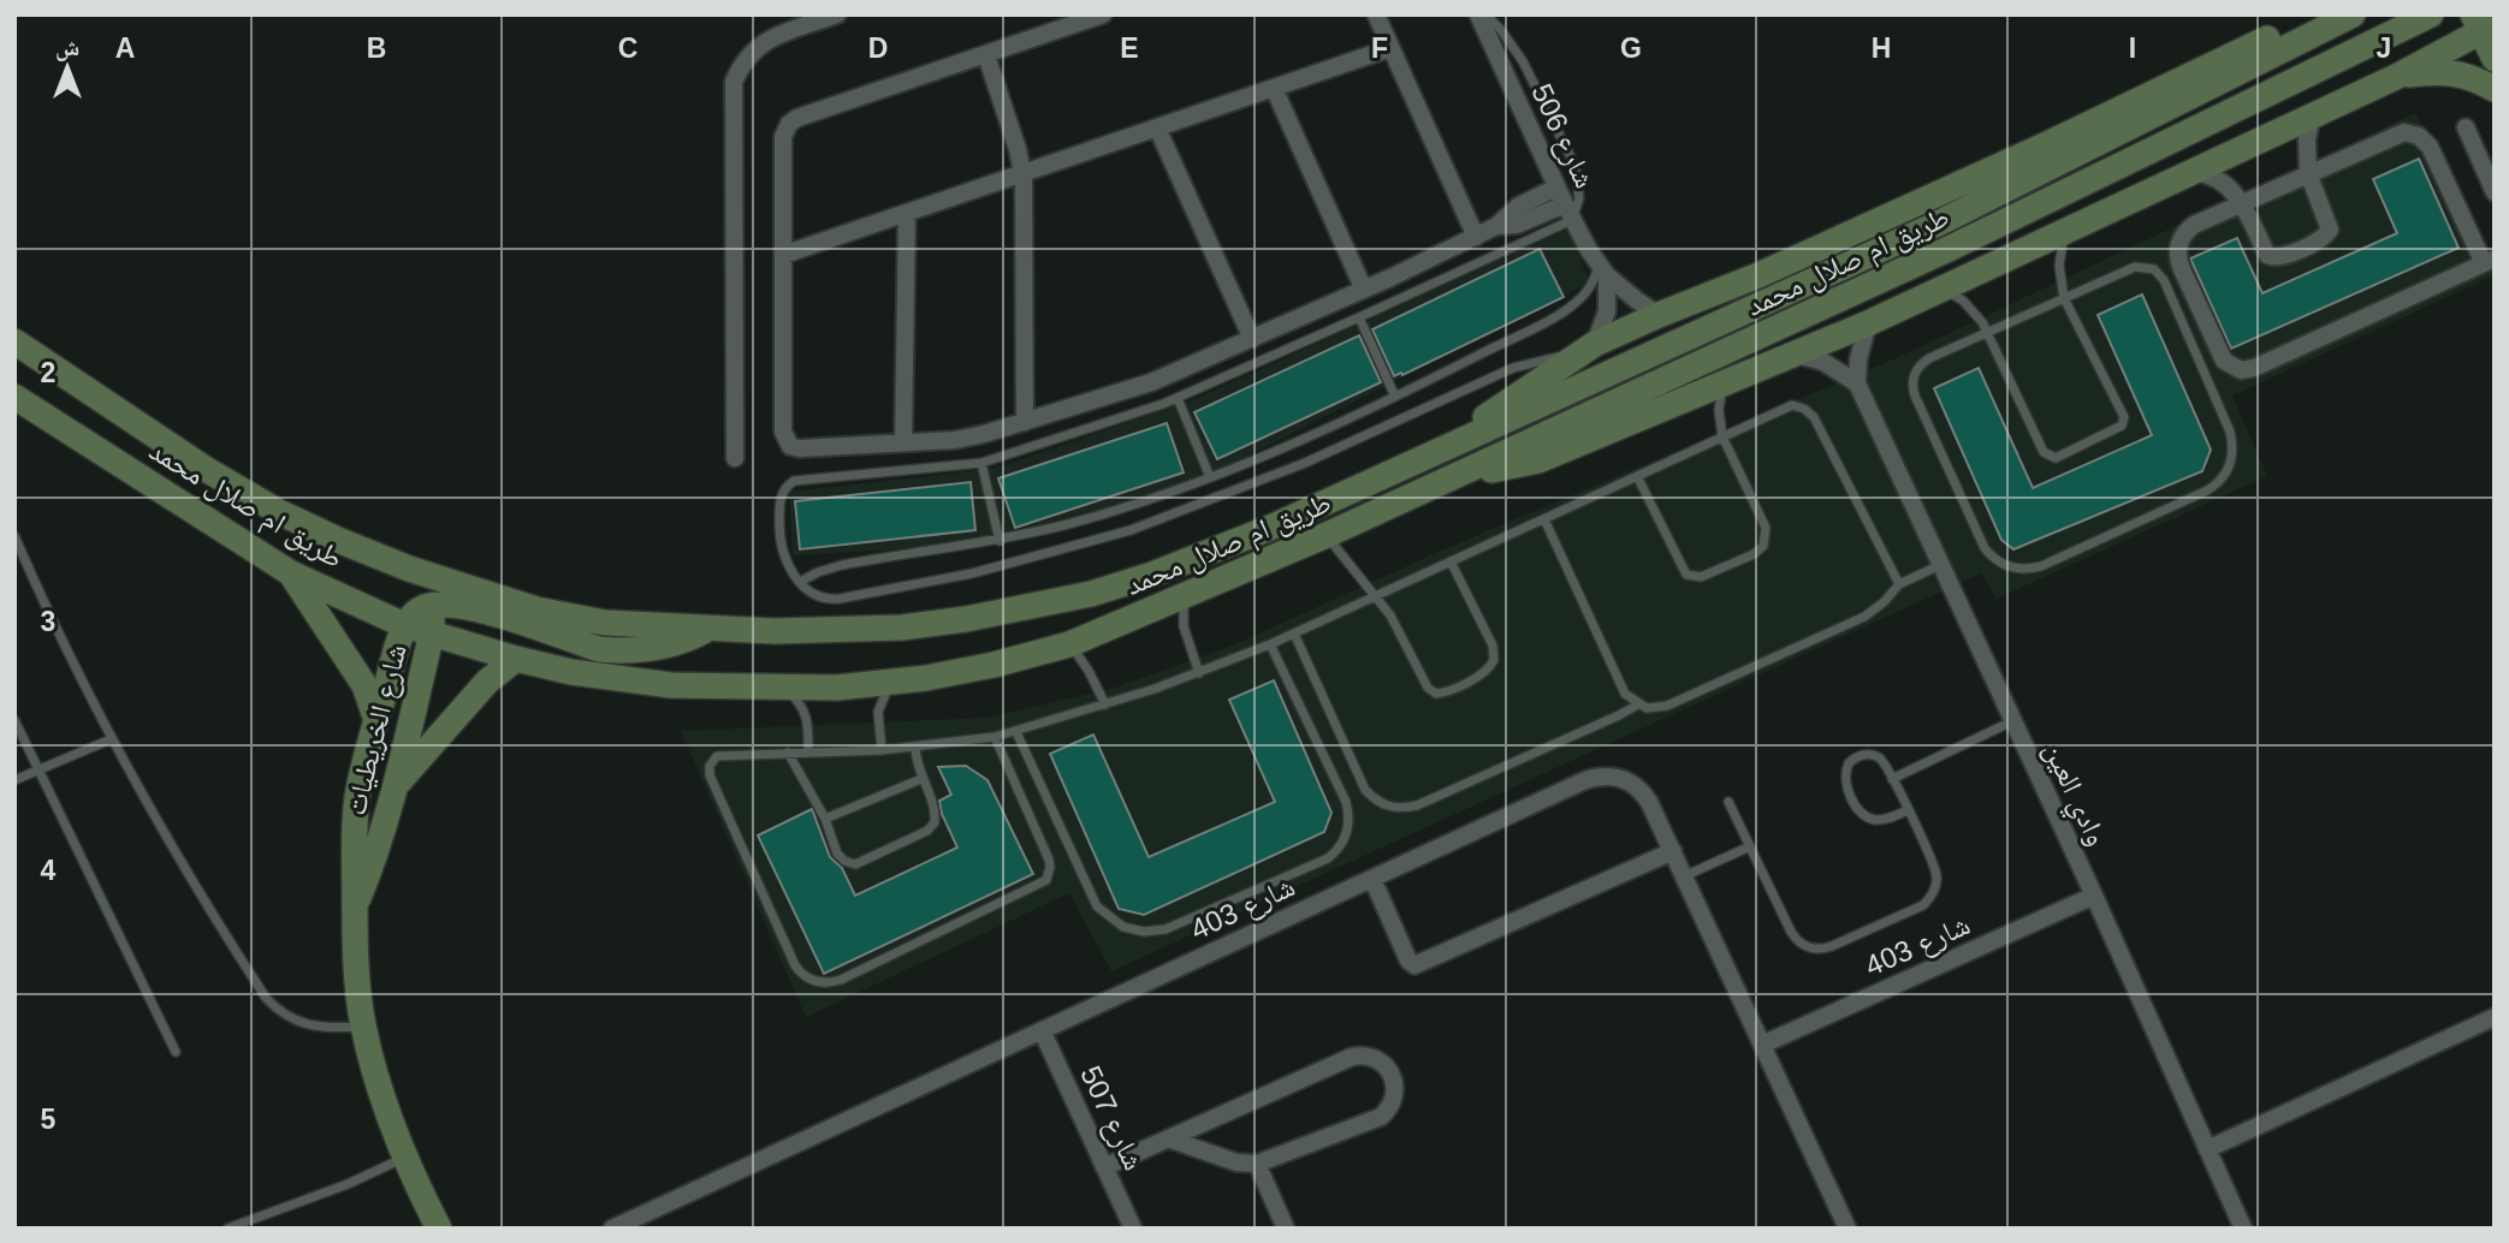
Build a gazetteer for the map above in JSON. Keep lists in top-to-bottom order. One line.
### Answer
{"streets":{"street":["شارع 506","طريق ام صلال محمد","شارع الخريطيات","وادي العين","شارع 403","شارع 507"]},"crossings":[["طريق ام صلال محمد","شارع الخريطيات"],["وادي العين","شارع 403"],["شارع 403","شارع 507"]],"north":"top","grid":{"columns":["A","B","C","D","E","F","G","H","I","J"],"rows":["2","3","4","5"]}}
